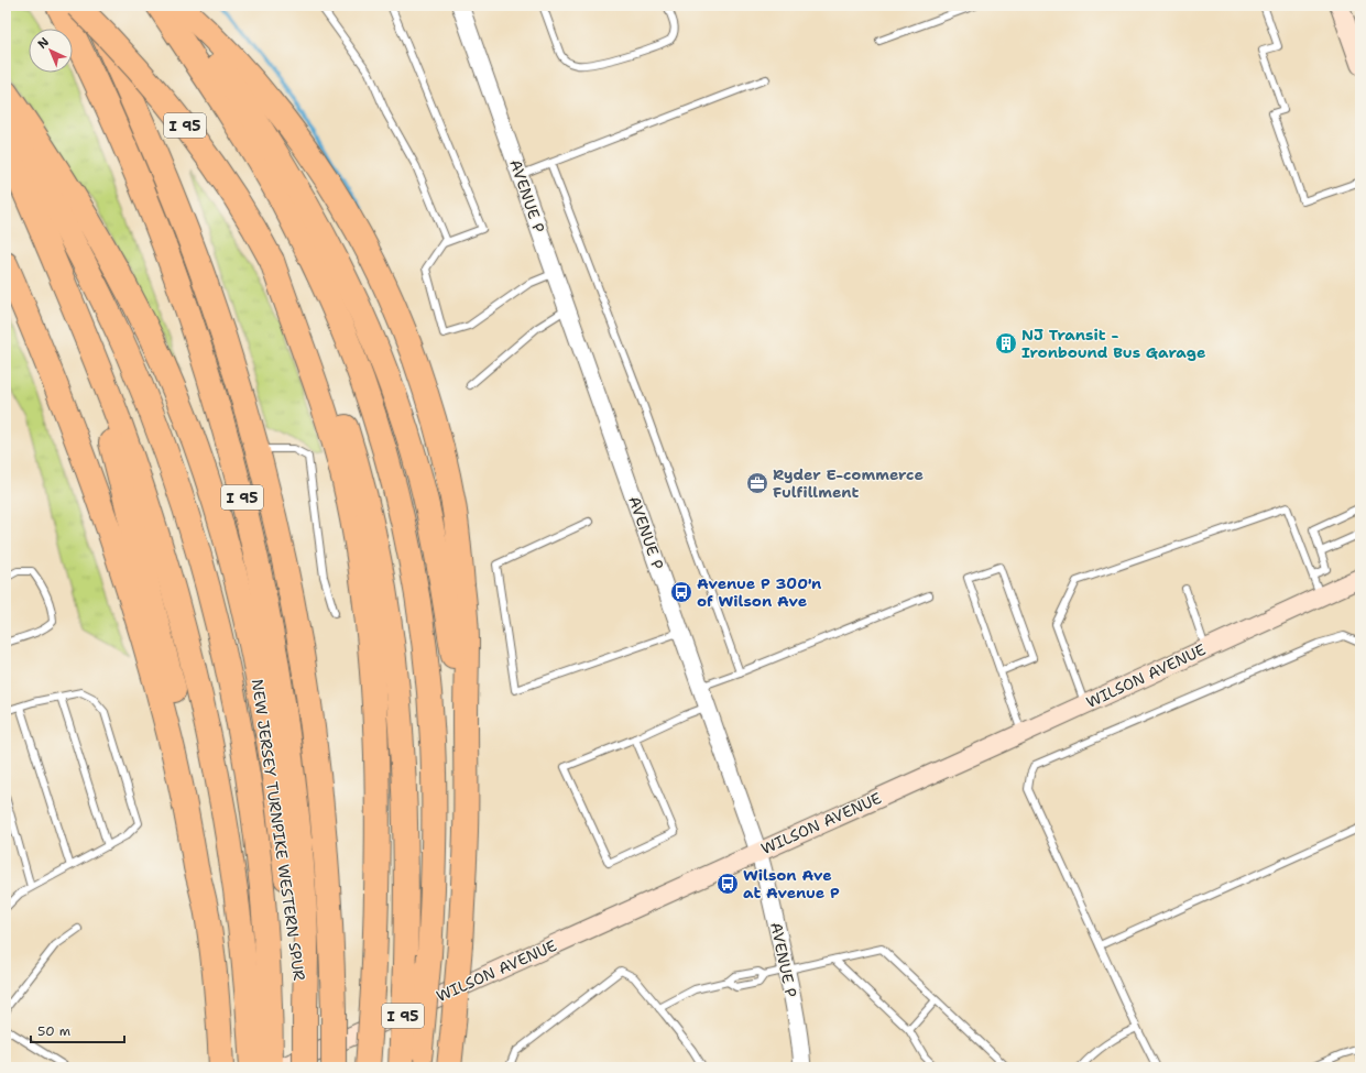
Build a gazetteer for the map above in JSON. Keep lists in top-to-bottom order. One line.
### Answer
{"streets":{"highway":["I 95","NEW JERSEY TURNPIKE WESTERN SPUR"],"main road":["WILSON AVENUE"],"street":["AVENUE P"]},"crossings":[["I 95","NEW JERSEY TURNPIKE WESTERN SPUR"],["AVENUE P","WILSON AVENUE"]],"places":{"building":["NJ Transit - Ironbound Bus Garage"],"office":["Ryder E-commerce Fulfillment"],"bus stop":["Avenue P 300'n of Wilson Ave","Wilson Ave at Avenue P"]},"scale_bar":"50 m","north":"top left"}
